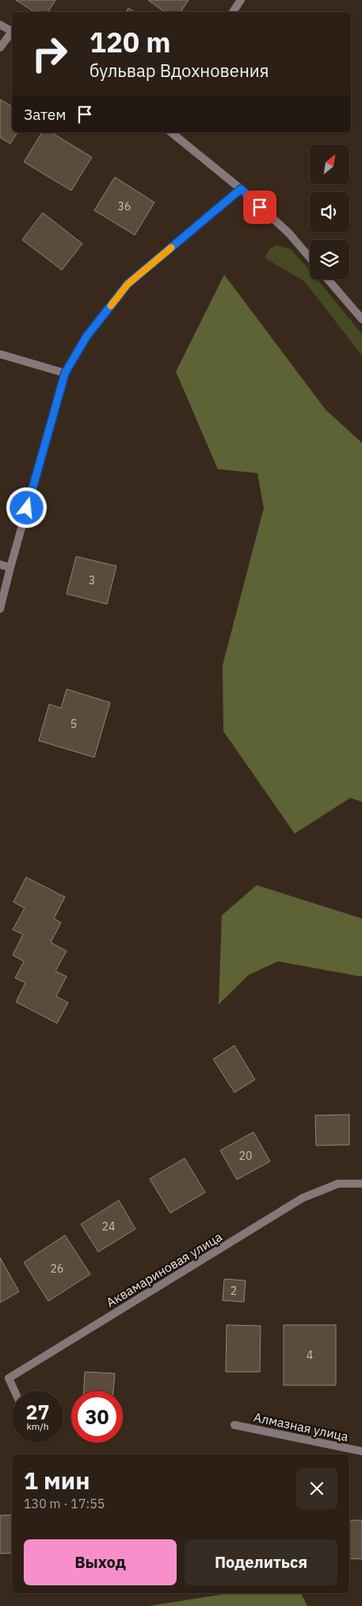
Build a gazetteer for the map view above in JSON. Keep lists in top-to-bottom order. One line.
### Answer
{"streets":{"street":["Аквамариновая улица","Алмазная улица"]},"house_numbers":["36","3","5","20","24","26","2","4"],"north":"top right","page":{"turn":["120 m","бульвар Вдохновения"],"then":"Затем","speed":"27 km/h","limit":"30","heading":["1 мин","130 m · 17:55"],"buttons":["Выход","Поделиться"]}}
